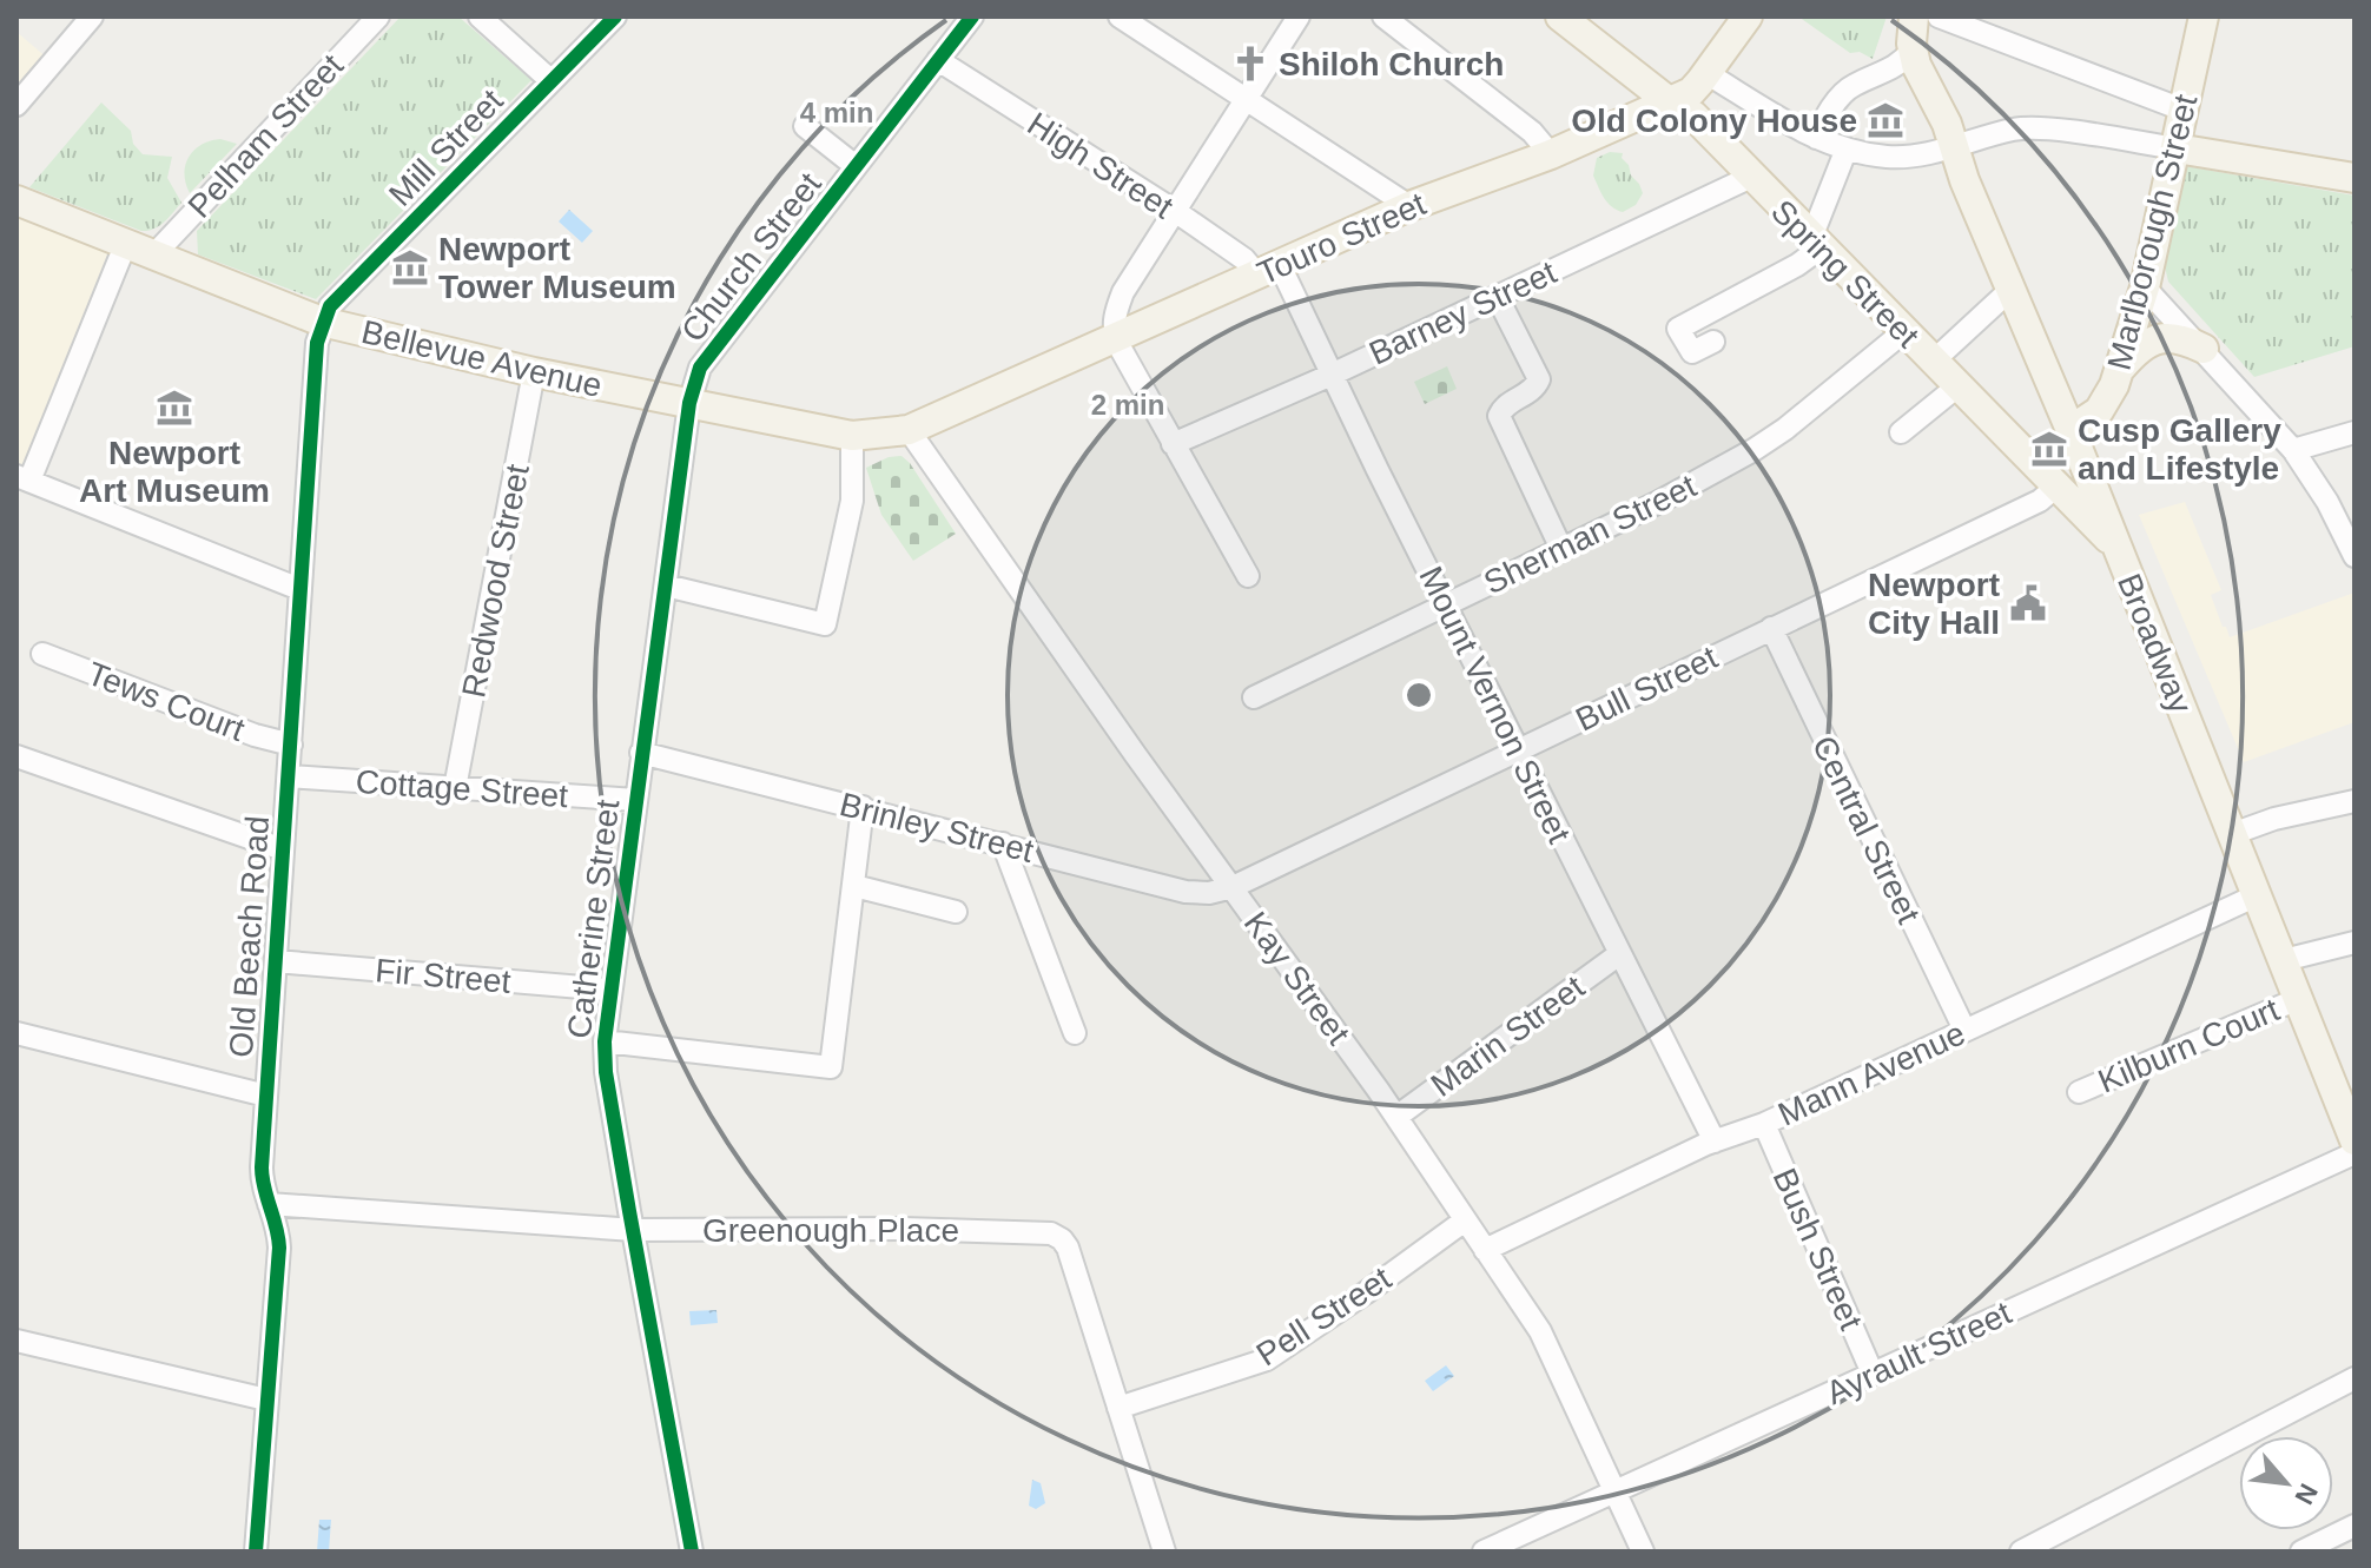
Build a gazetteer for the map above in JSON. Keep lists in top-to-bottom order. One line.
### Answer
{"streets":{"main road":["Marlborough Street","Touro Street","Spring Street","Bellevue Avenue","Broadway"],"street":["Pelham Street","Mill Street","High Street","Church Street","Barney Street","Sherman Street","Redwood Street","Bull Street","Tews Court","Mount Vernon Street","Cottage Street","Brinley Street","Central Street","Catherine Street","Old Beach Road","Fir Street","Kay Street","Marin Street","Kilburn Court","Mann Avenue","Greenough Place","Bush Street","Pell Street","Ayrault Street"]},"crossings":[["Pelham Street","Bellevue Avenue"],["Mill Street","Bellevue Avenue"],["Mill Street","Old Beach Road"],["High Street","Touro Street"],["High Street","Church Street"],["High Street","Mount Vernon Street"],["Marlborough Street","Broadway"],["Touro Street","Spring Street"],["Touro Street","Bellevue Avenue"],["Touro Street","Mount Vernon Street"],["Touro Street","Kay Street"],["Church Street","Bellevue Avenue"],["Church Street","Catherine Street"],["Spring Street","Barney Street"],["Spring Street","Sherman Street"],["Spring Street","Broadway"],["Spring Street","Bull Street"],["Barney Street","Mount Vernon Street"],["Bellevue Avenue","Redwood Street"],["Bellevue Avenue","Catherine Street"],["Bellevue Avenue","Old Beach Road"],["Bellevue Avenue","Kay Street"],["Sherman Street","Mount Vernon Street"],["Redwood Street","Cottage Street"],["Broadway","Kilburn Court"],["Broadway","Mann Avenue"],["Bull Street","Mount Vernon Street"],["Bull Street","Brinley Street"],["Bull Street","Central Street"],["Bull Street","Kay Street"],["Tews Court","Old Beach Road"],["Mount Vernon Street","Marin Street"],["Mount Vernon Street","Mann Avenue"],["Cottage Street","Catherine Street"],["Cottage Street","Old Beach Road"],["Brinley Street","Catherine Street"],["Brinley Street","Kay Street"],["Central Street","Mann Avenue"],["Catherine Street","Fir Street"],["Catherine Street","Greenough Place"],["Old Beach Road","Fir Street"],["Old Beach Road","Greenough Place"],["Kay Street","Marin Street"],["Kay Street","Mann Avenue"],["Kay Street","Pell Street"],["Kay Street","Ayrault Street"],["Mann Avenue","Bush Street"],["Greenough Place","Pell Street"],["Bush Street","Ayrault Street"]],"places":{"church":["Shiloh Church"],"museum":["Old Colony House","Newport Tower Museum","Newport Art Museum","Cusp Gallery and Lifestyle"],"public building":["Newport City Hall"]},"north":"bottom right","rings":["4 min","2 min"]}
